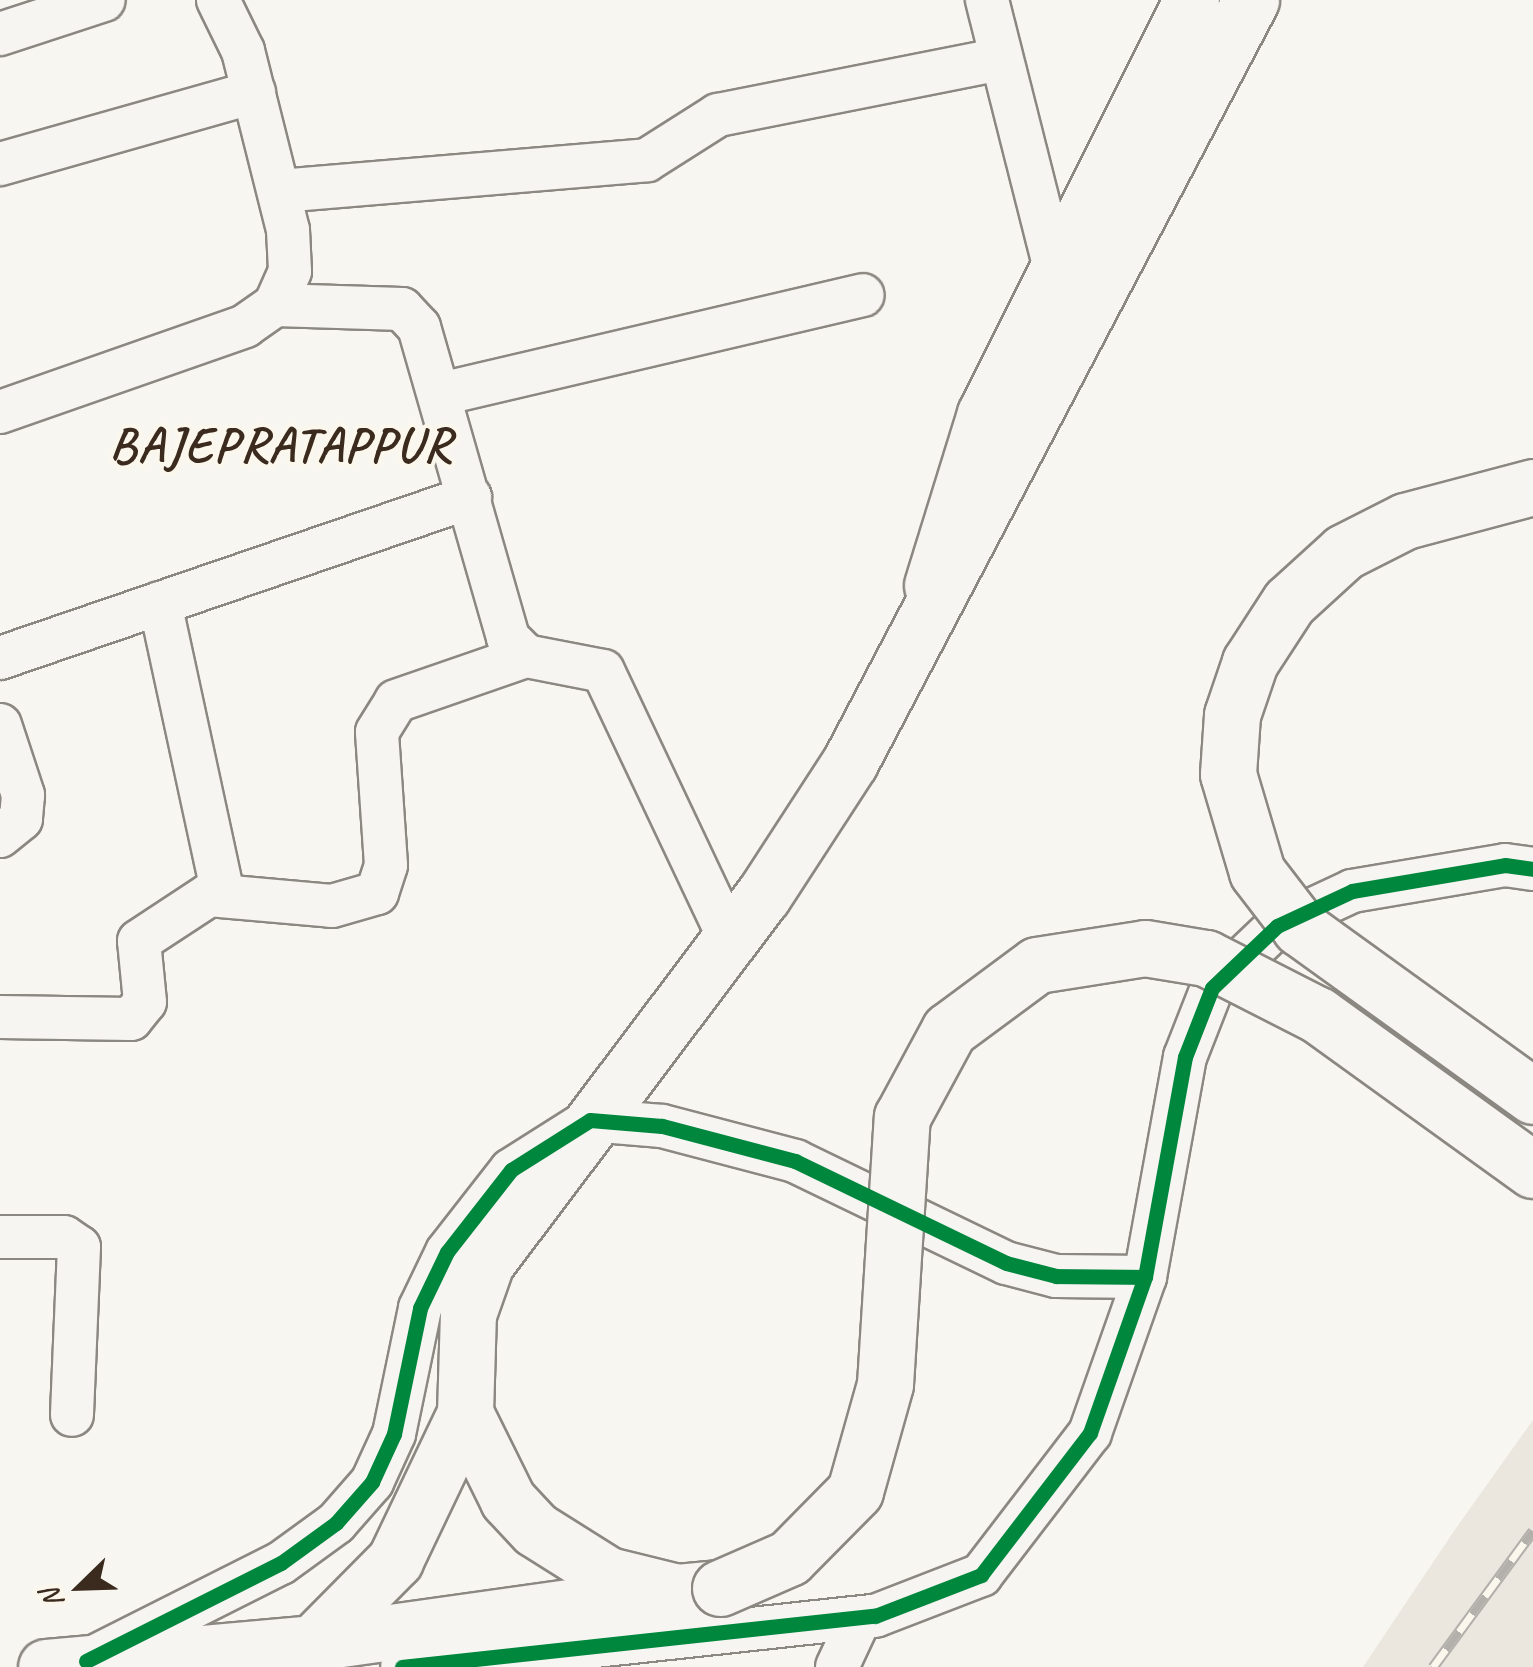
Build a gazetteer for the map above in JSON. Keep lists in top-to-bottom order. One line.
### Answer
{"districts":["BAJEPRATAPPUR"],"north":"bottom left"}
